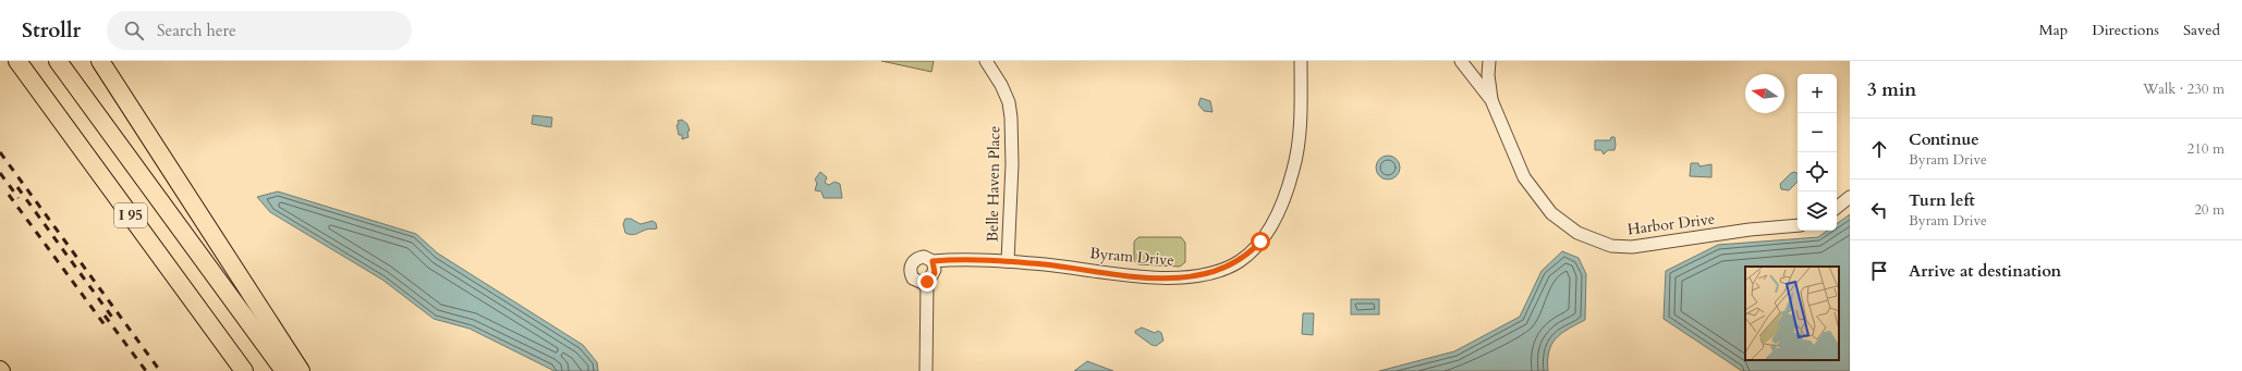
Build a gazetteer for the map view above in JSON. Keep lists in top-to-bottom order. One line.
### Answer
{"streets":{"highway":["I 95"],"street":["Belle Haven Place","Harbor Drive","Byram Drive"]},"crossings":[["Belle Haven Place","Byram Drive"]],"north":"left","page":{"header":"Strollr","search":"Search here","nav":["Map","Directions","Saved"],"heading":["3 min","Walk · 230 m"],"map_buttons":["+","−"],"list":[["Continue","Byram Drive","210 m"],["Turn left","Byram Drive","20 m"],"Arrive at destination"]}}
